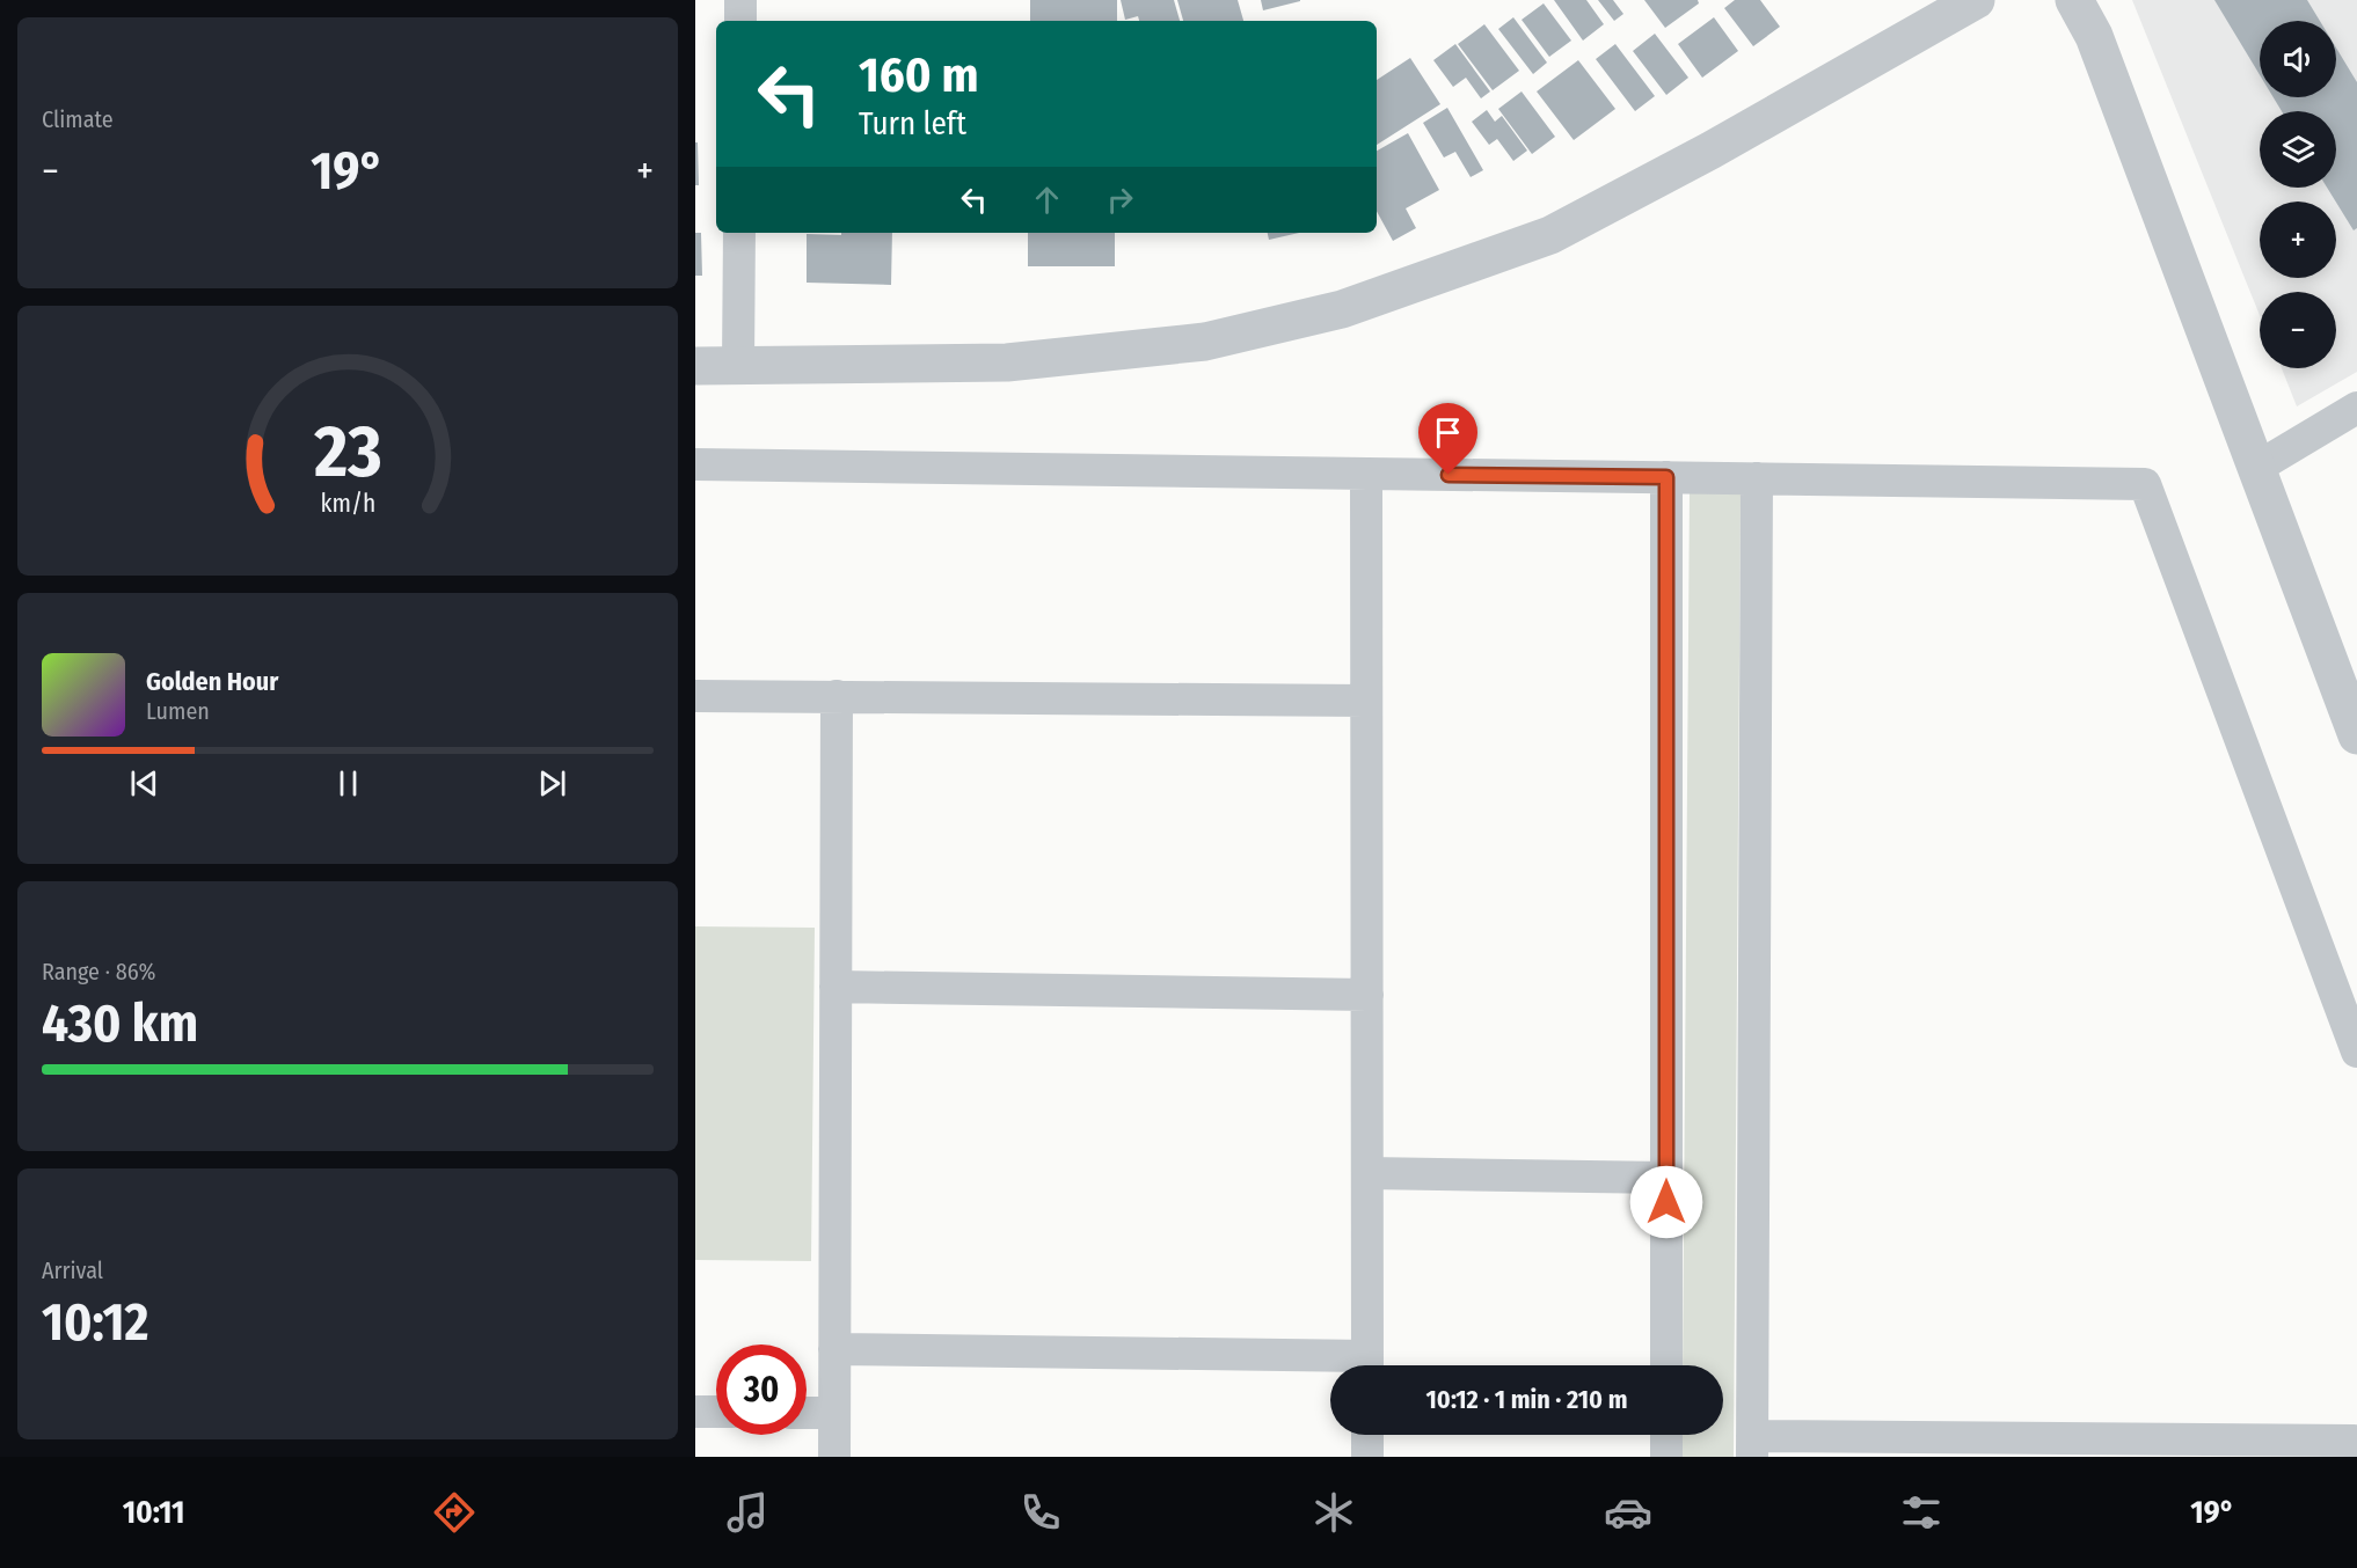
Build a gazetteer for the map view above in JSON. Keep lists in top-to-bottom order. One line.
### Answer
{"page":{"tile":["Climate",["Range · 86%","430 km"],["Arrival","10:12"]],"map_buttons":["+","−"],"turn":["160 m","Turn left"],"heat":["−","19°","+"],"song":["Golden Hour","Lumen"],"limit":"30","trip":"10:12 · 1 min · 210 m","tabs":["10:11","19°"],"gauge":["23","km/h"]}}
